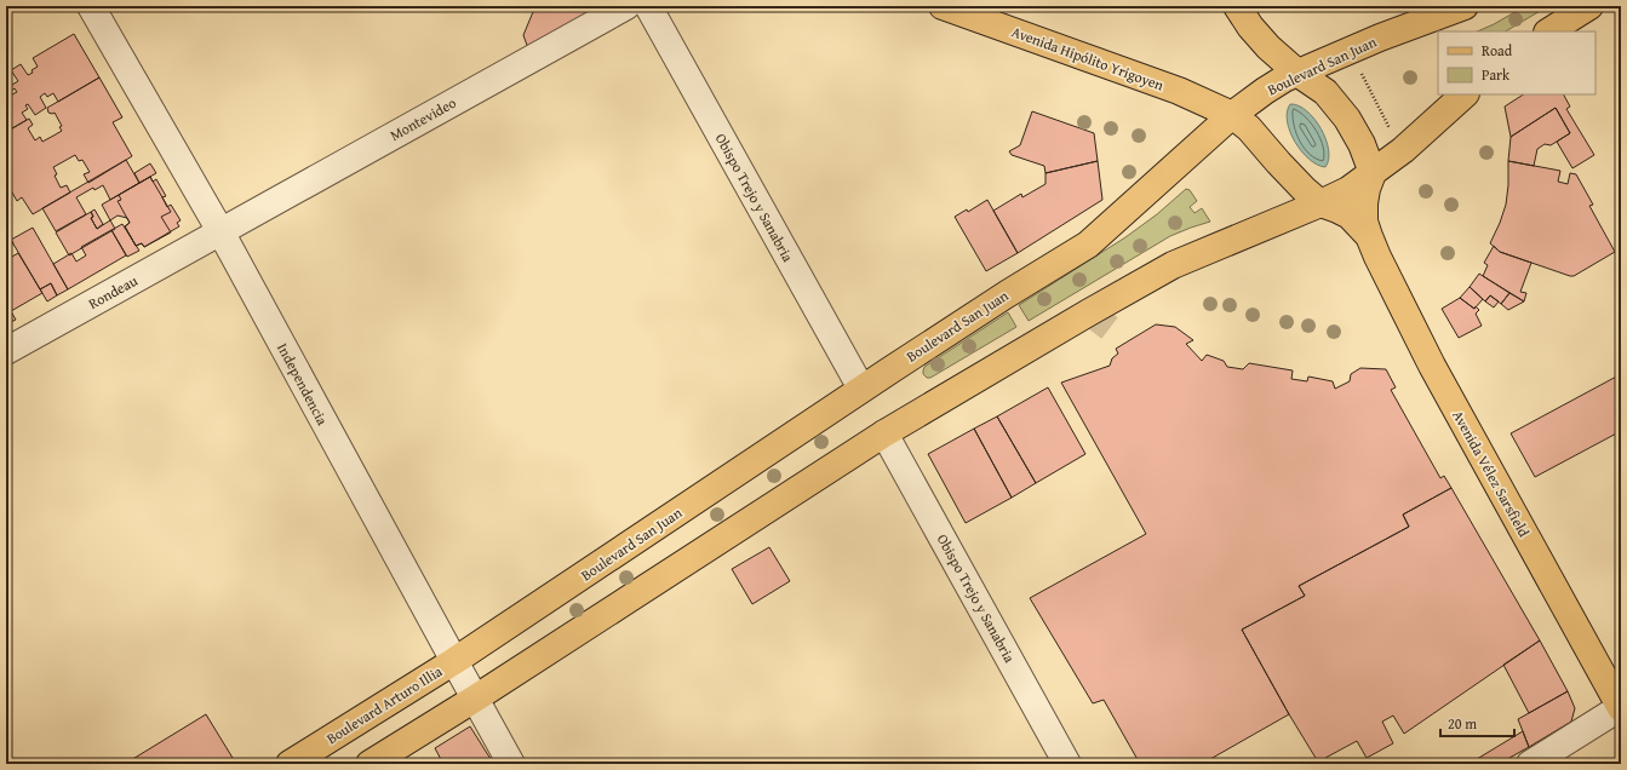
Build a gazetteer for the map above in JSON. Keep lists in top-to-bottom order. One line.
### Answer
{"streets":{"main road":["Avenida Hipólito Yrigoyen","Boulevard San Juan","Avenida Vélez Sarsfield","Boulevard Arturo Illia"],"street":["Montevideo","Obispo Trejo y Sanabria","Rondeau","Independencia"]},"crossings":[["Avenida Hipólito Yrigoyen","Boulevard San Juan"],["Avenida Hipólito Yrigoyen","Avenida Vélez Sarsfield"],["Boulevard San Juan","Obispo Trejo y Sanabria"],["Boulevard San Juan","Independencia"],["Boulevard San Juan","Avenida Vélez Sarsfield"],["Boulevard San Juan","Boulevard Arturo Illia"],["Montevideo","Rondeau"],["Montevideo","Independencia"],["Rondeau","Independencia"],["Independencia","Boulevard Arturo Illia"]],"legend":["Road","Park"],"scale_bar":"20 m"}
